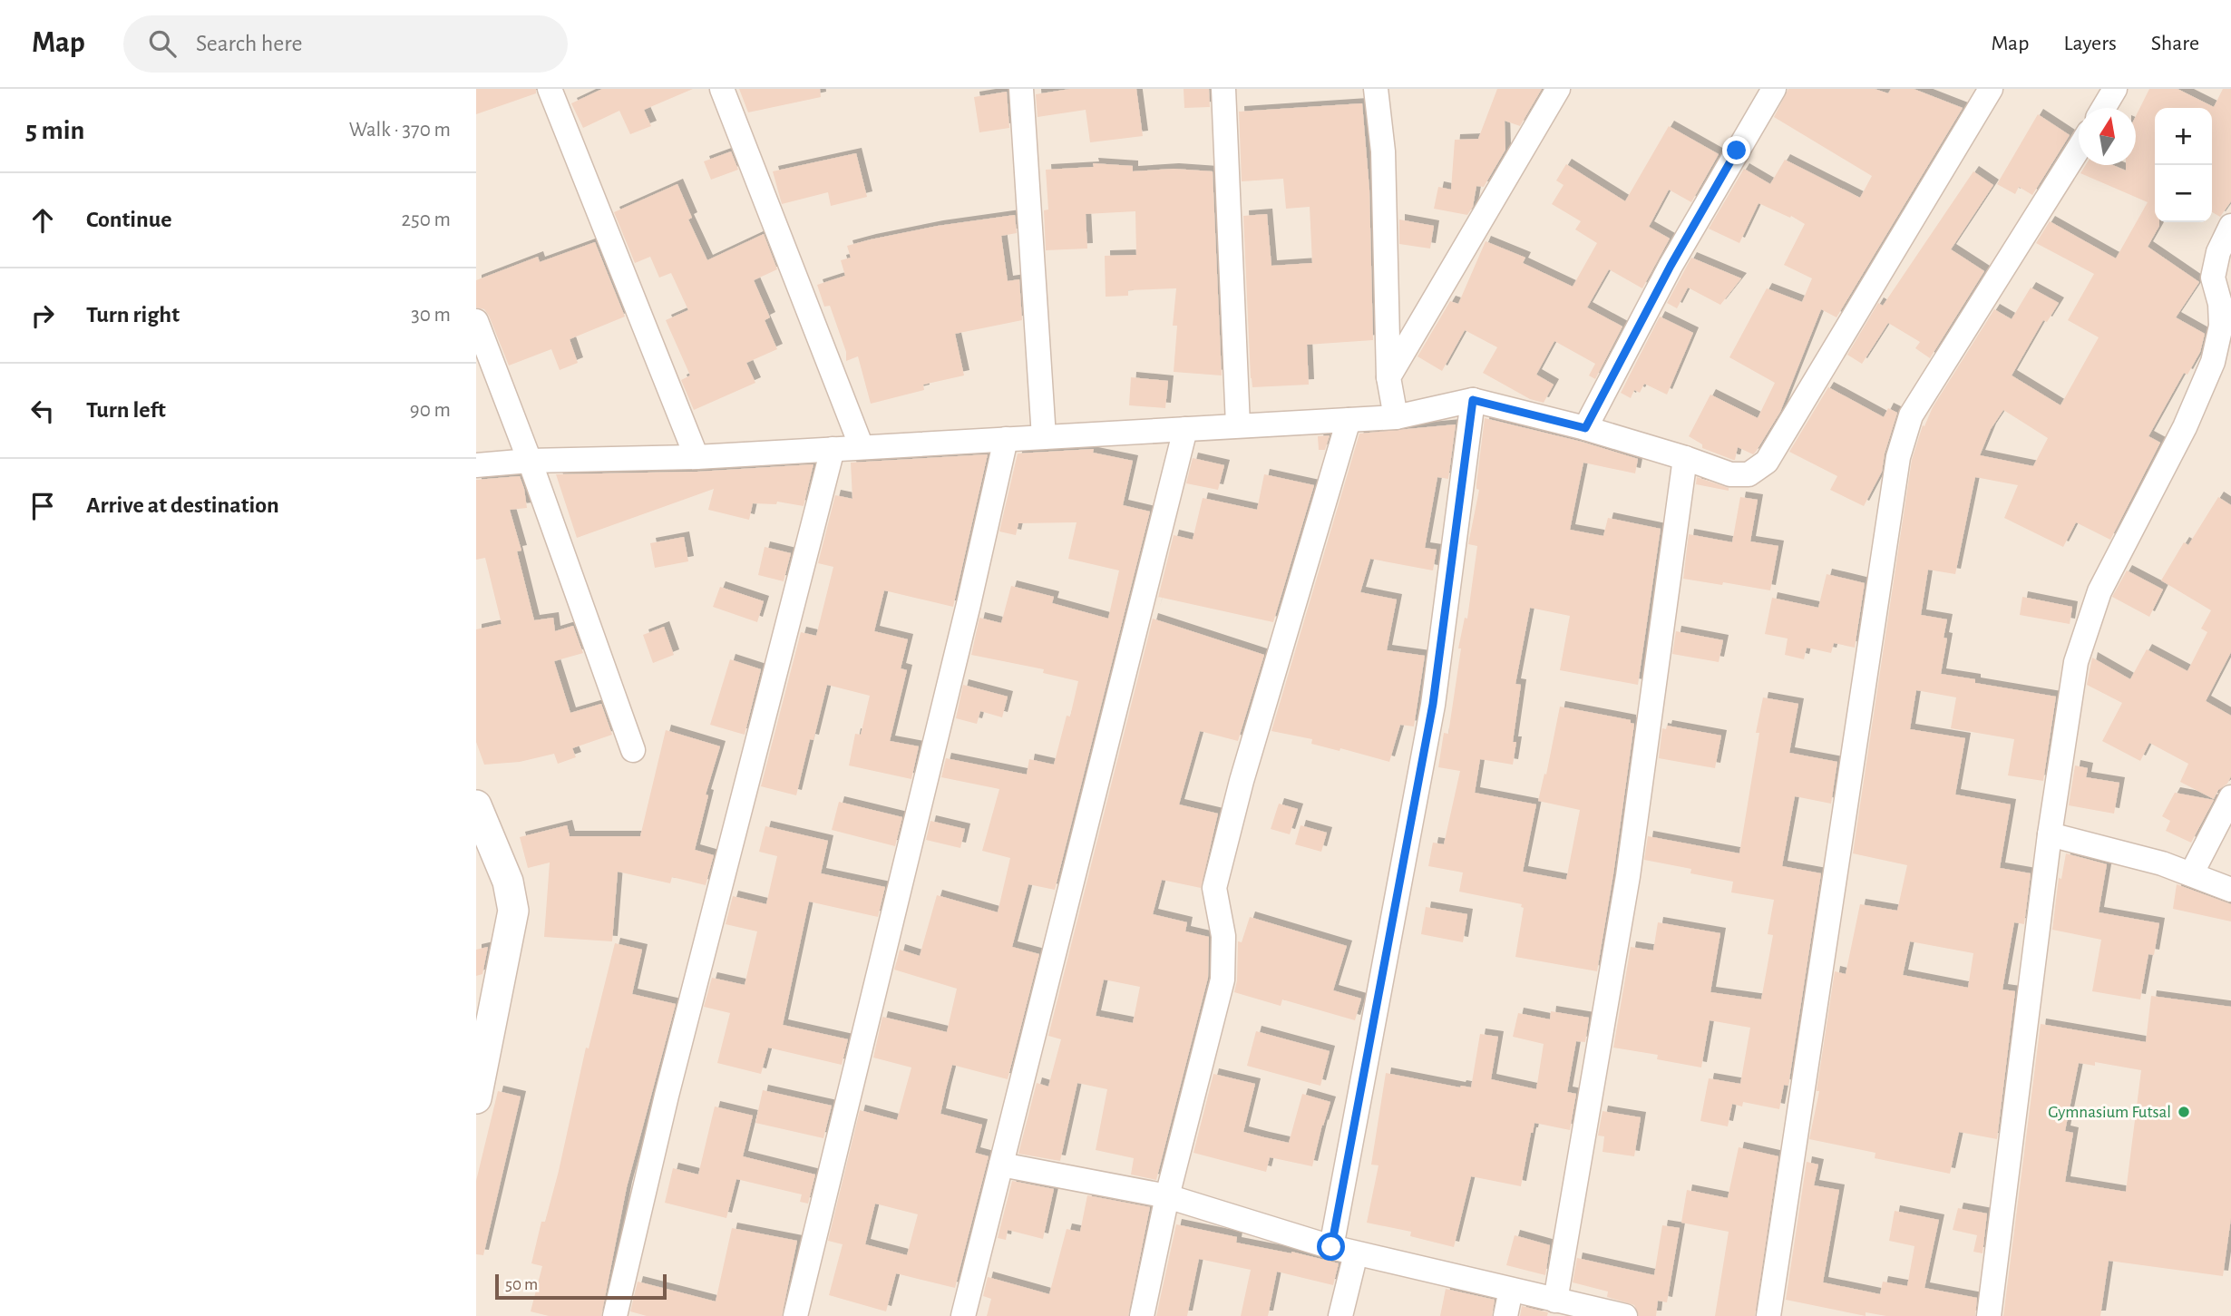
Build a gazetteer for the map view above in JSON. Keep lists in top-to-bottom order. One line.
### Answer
{"places":["Gymnasium Futsal"],"scale_bar":"50 m","north":"top","page":{"header":"Map","search":"Search here","nav":["Map","Layers","Share"],"heading":["5 min","Walk · 370 m"],"map_buttons":["+","−"],"list":[["Continue","250 m"],["Turn right","30 m"],["Turn left","90 m"],"Arrive at destination"],"scale":"50 m"}}
